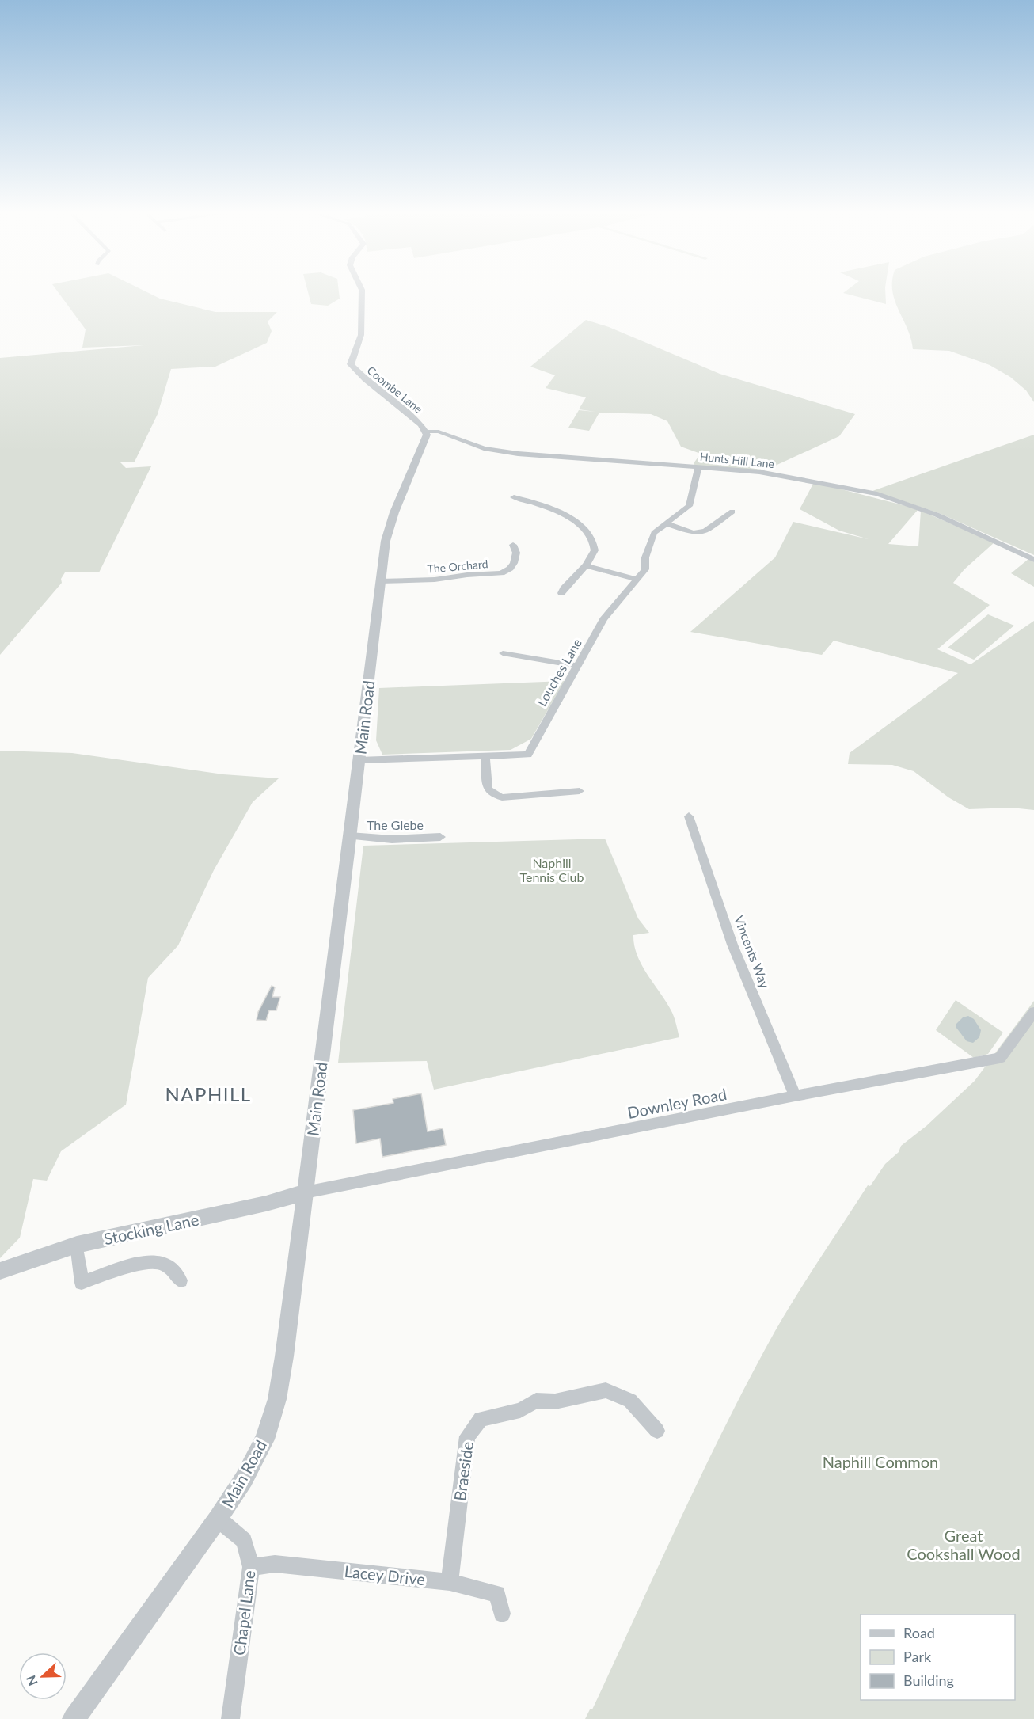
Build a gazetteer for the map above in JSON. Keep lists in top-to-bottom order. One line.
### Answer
{"streets":{"street":["Coombe Lane","Hunts Hill Lane","The Orchard","Louches Lane","Main Road","The Glebe","Vincents Way","Downley Road","Stocking Lane","Braeside","Lacey Drive","Chapel Lane"]},"crossings":[["Coombe Lane","Hunts Hill Lane"],["Coombe Lane","Main Road"],["Hunts Hill Lane","Louches Lane"],["Hunts Hill Lane","Main Road"],["The Orchard","Main Road"],["Louches Lane","Main Road"],["Main Road","The Glebe"],["Main Road","Downley Road"],["Main Road","Stocking Lane"],["Main Road","Chapel Lane"],["Vincents Way","Downley Road"],["Downley Road","Stocking Lane"],["Braeside","Lacey Drive"],["Lacey Drive","Chapel Lane"]],"districts":["NAPHILL"],"parks":["Naphill Tennis Club","Naphill Common","Great Cookshall Wood"],"legend":["Road","Park","Building"],"north":"left"}
